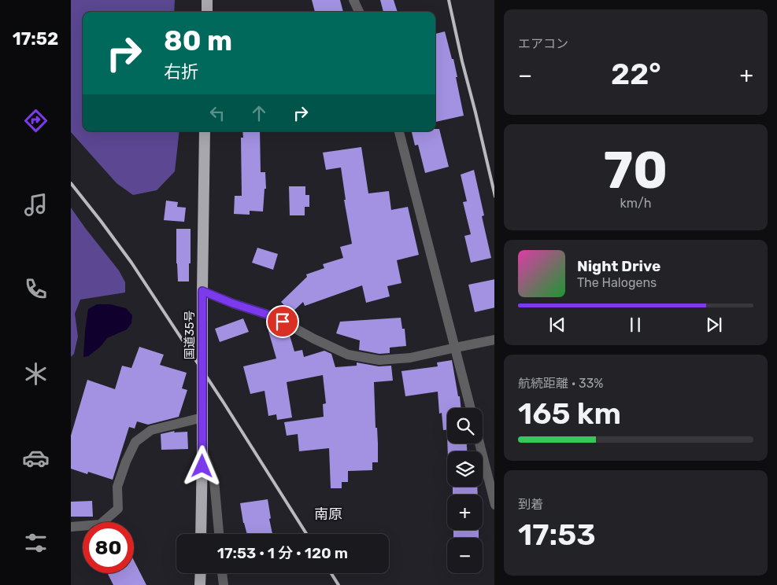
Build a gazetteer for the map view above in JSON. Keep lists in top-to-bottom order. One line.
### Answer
{"streets":{"highway":["国道35号"]},"districts":["南原"],"page":{"tabs":"17:52","tile":["エアコン",["70","km/h"],["航続距離 · 33%","165 km"],["到着","17:53"]],"turn":["80 m","右折"],"heat":["−","22°","+"],"song":["Night Drive","The Halogens"],"map_buttons":["+","−"],"limit":"80","trip":"17:53 · 1 分 · 120 m"}}
